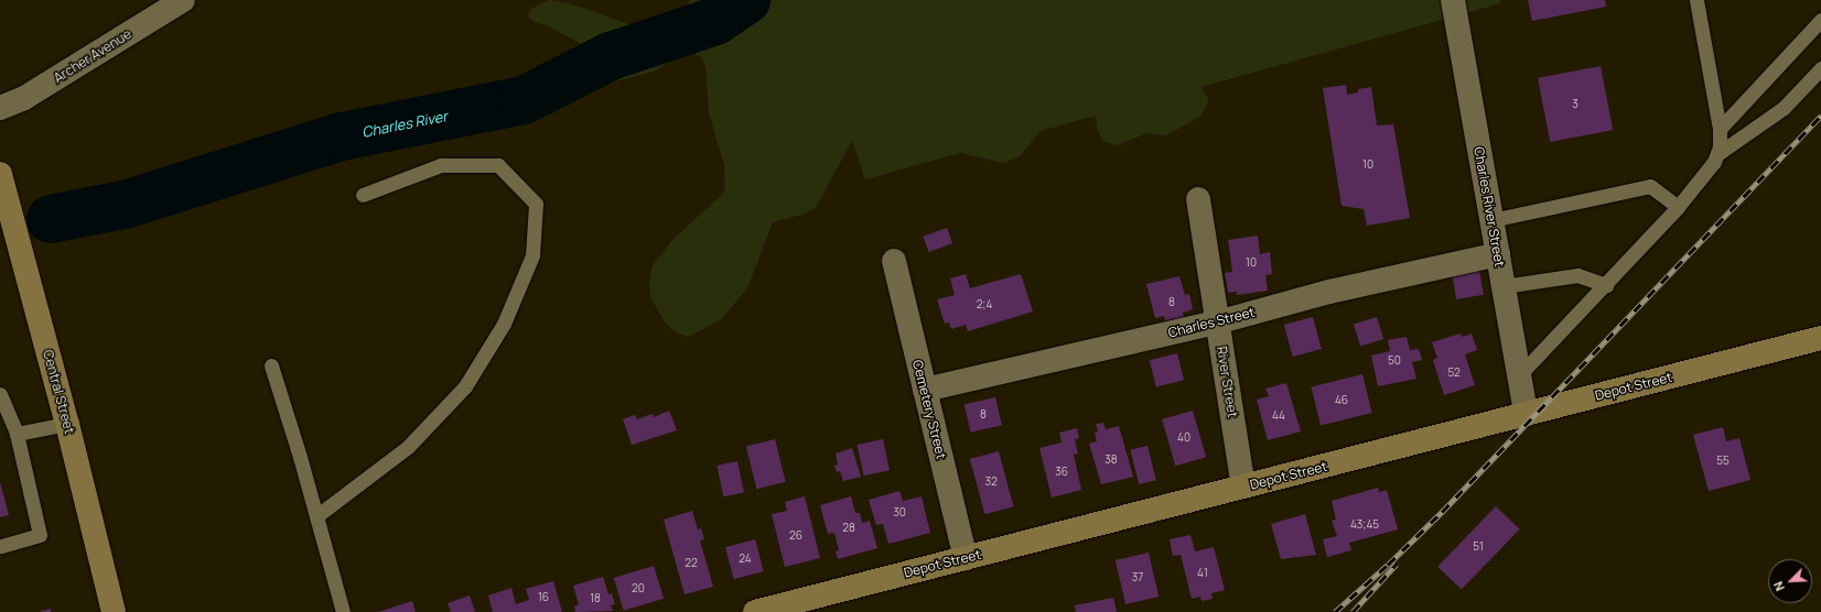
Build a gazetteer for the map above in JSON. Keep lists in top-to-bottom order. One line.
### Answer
{"streets":{"main road":["Depot Street","Central Street"],"street":["Archer Avenue","Charles River Street","Charles Street","River Street","Cemetery Street"]},"crossings":[["Charles River Street","Charles Street"],["Charles River Street","Depot Street"],["Charles Street","River Street"],["Charles Street","Cemetery Street"],["River Street","Depot Street"],["Depot Street","Cemetery Street"]],"water":["Charles River"],"house_numbers":["3","10","10","8","2;4","50","52","46","8","44","40","38","55","36","32","30","43;45","28","26","51","24","22","41","37","20","16","18"],"north":"bottom left"}
